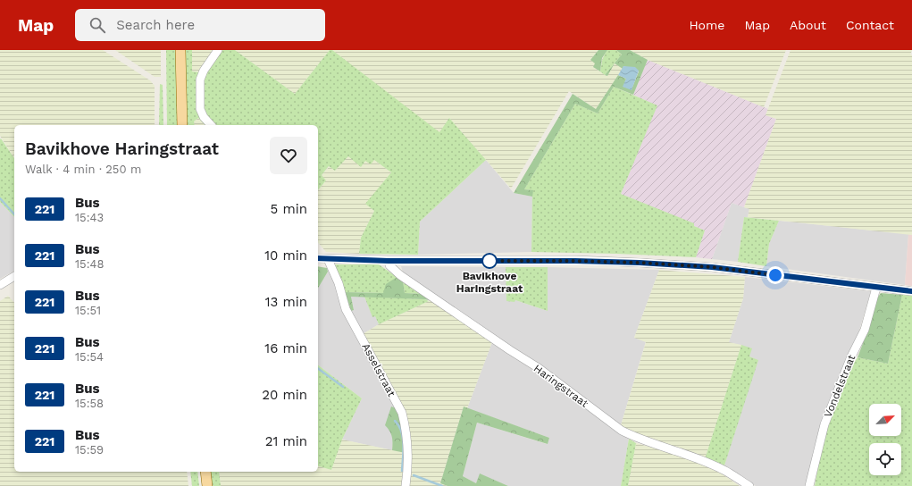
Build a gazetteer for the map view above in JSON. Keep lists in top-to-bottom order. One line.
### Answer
{"streets":{"street":["Asselstraat","Haringstraat","Vondelstraat"]},"places":["Bavikhove Haringstraat"],"lines":["bus line 221"],"north":"top right","page":{"header":"Map","search":"Search here","nav":["Home","Map","About","Contact"],"heading":["Bavikhove Haringstraat","Walk · 4 min · 250 m"],"list":[{"mark":"221","name":"Bus","note":"15:43","value":"5 min"},{"mark":"221","name":"Bus","note":"15:48","value":"10 min"},{"mark":"221","name":"Bus","note":"15:51","value":"13 min"},{"mark":"221","name":"Bus","note":"15:54","value":"16 min"},{"mark":"221","name":"Bus","note":"15:58","value":"20 min"},{"mark":"221","name":"Bus","note":"15:59","value":"21 min"}]}}
